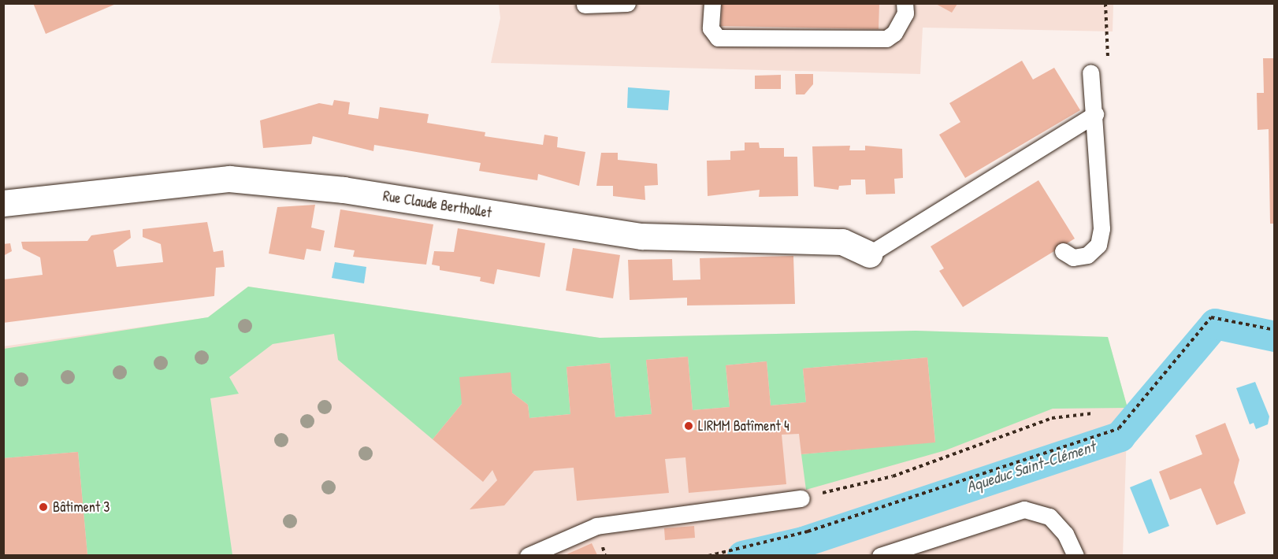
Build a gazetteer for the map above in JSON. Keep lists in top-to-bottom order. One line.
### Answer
{"streets":{"street":["Rue Claude Berthollet"]},"water":["Aqueduc Saint-Clément"],"places":["LIRMM Batîment 4","Bâtiment 3"]}
